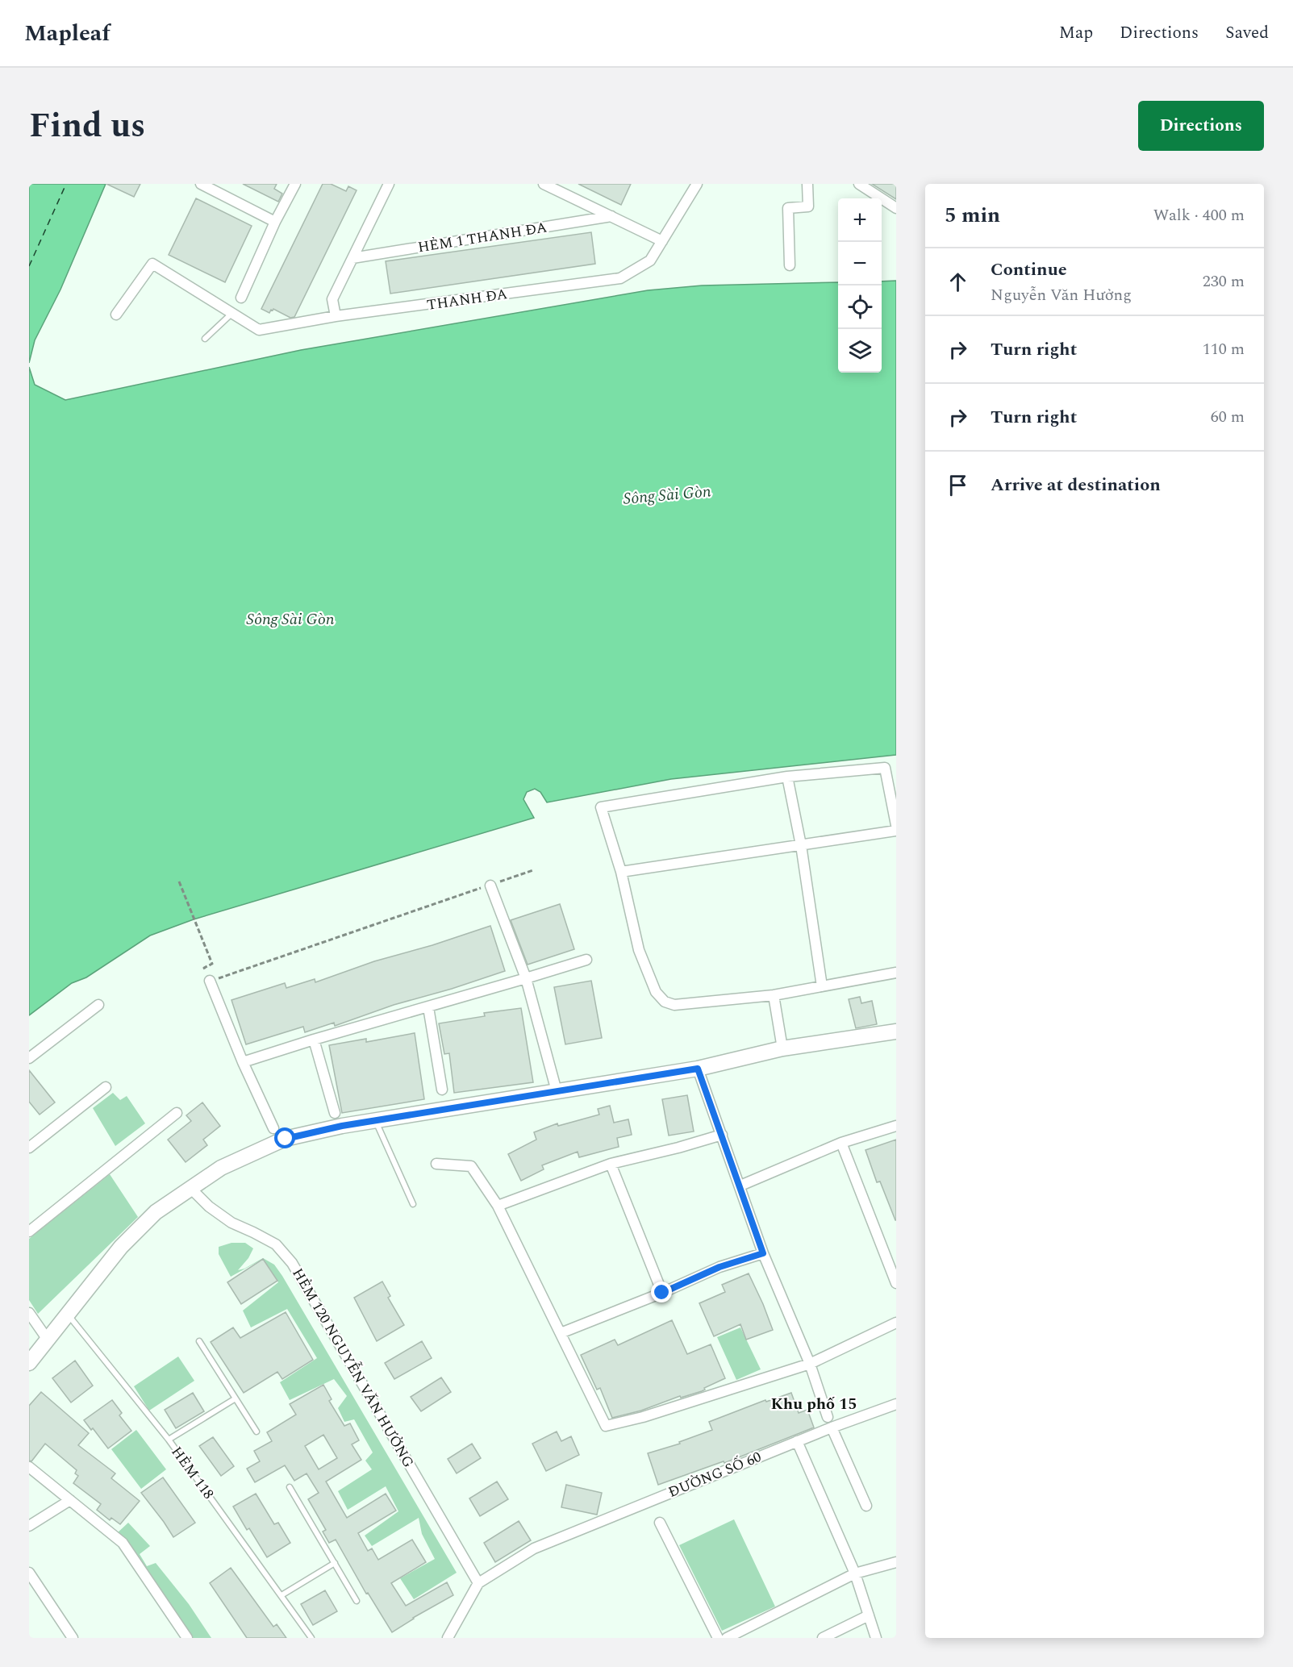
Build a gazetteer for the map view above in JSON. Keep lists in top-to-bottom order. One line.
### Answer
{"streets":{"street":["HẺM 1 THANH ĐA","THANH ĐA","HẺM 120 NGUYỄN VĂN HƯỞNG","ĐƯỜNG SỐ 60"],"lane":["HẺM 118"]},"crossings":[["HẺM 120 NGUYỄN VĂN HƯỞNG","ĐƯỜNG SỐ 60"]],"districts":["Khu phố 15"],"water":["Sông Sài Gòn"],"page":{"header":"Mapleaf","nav":["Map","Directions","Saved"],"title":"Find us","buttons":"Directions","heading":["5 min","Walk · 400 m"],"map_buttons":["+","−"],"list":[["Continue","Nguyễn Văn Hưởng","230 m"],["Turn right","110 m"],["Turn right","60 m"],"Arrive at destination"]}}
